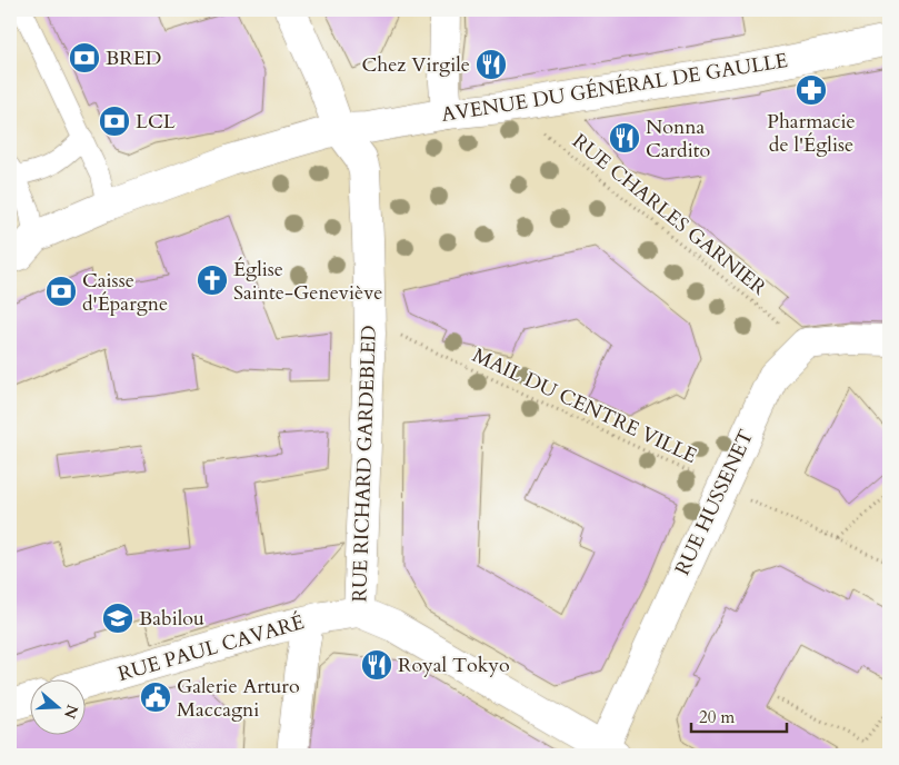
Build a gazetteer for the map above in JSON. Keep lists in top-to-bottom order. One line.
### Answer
{"streets":{"main road":["AVENUE DU GÉNÉRAL DE GAULLE","RUE RICHARD GARDEBLED","RUE HUSSENET","RUE PAUL CAVARÉ"],"path":["RUE CHARLES GARNIER","MAIL DU CENTRE VILLE"]},"crossings":[["AVENUE DU GÉNÉRAL DE GAULLE","RUE CHARLES GARNIER"],["AVENUE DU GÉNÉRAL DE GAULLE","RUE RICHARD GARDEBLED"],["RUE CHARLES GARNIER","RUE HUSSENET"],["MAIL DU CENTRE VILLE","RUE RICHARD GARDEBLED"],["MAIL DU CENTRE VILLE","RUE HUSSENET"],["RUE RICHARD GARDEBLED","RUE HUSSENET"],["RUE RICHARD GARDEBLED","RUE PAUL CAVARÉ"]],"places":{"bank":["BRED","LCL","Caisse d'Épargne"],"restaurant":["Chez Virgile","Nonna Cardito","Royal Tokyo"],"pharmacy":["Pharmacie de l'Église"],"church":["Église Sainte-Geneviève"],"school or university":["Babilou"],"public building":["Galerie Arturo Maccagni"]},"scale_bar":"20 m","north":"right"}
